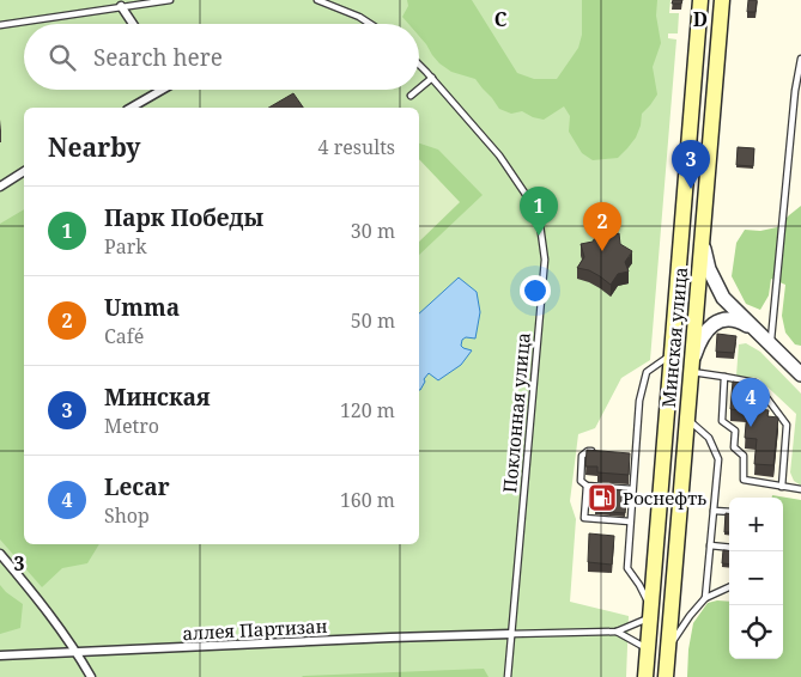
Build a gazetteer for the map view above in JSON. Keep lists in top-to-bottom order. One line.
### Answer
{"streets":{"main road":["Минская улица"],"street":["аллея Партизан"],"lane":["Поклонная улица"]},"crossings":[["Поклонная улица","аллея Партизан"]],"places":{"fuel station":["Роснефть"]},"page":{"search":"Search here","heading":["Nearby","4 results"],"pins":["3","1","2","4"],"list":[{"mark":"1","name":"Парк Победы","note":"Park","value":"30 m"},{"mark":"2","name":"Umma","note":"Café","value":"50 m"},{"mark":"3","name":"Минская","note":"Metro","value":"120 m"},{"mark":"4","name":"Lecar","note":"Shop","value":"160 m"}],"map_buttons":["+","−"]},"grid":{"columns":["C","D"],"rows":["3"]}}
